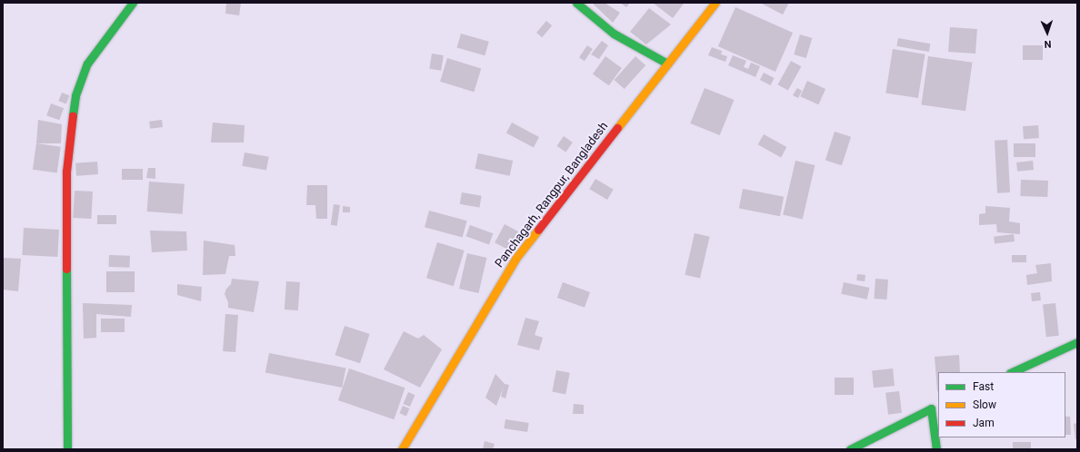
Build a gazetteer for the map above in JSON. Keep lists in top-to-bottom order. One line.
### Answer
{"streets":{"street":["Panchagarh, Rangpur, Bangladesh"]},"legend":["Fast","Slow","Jam"],"north":"bottom"}
